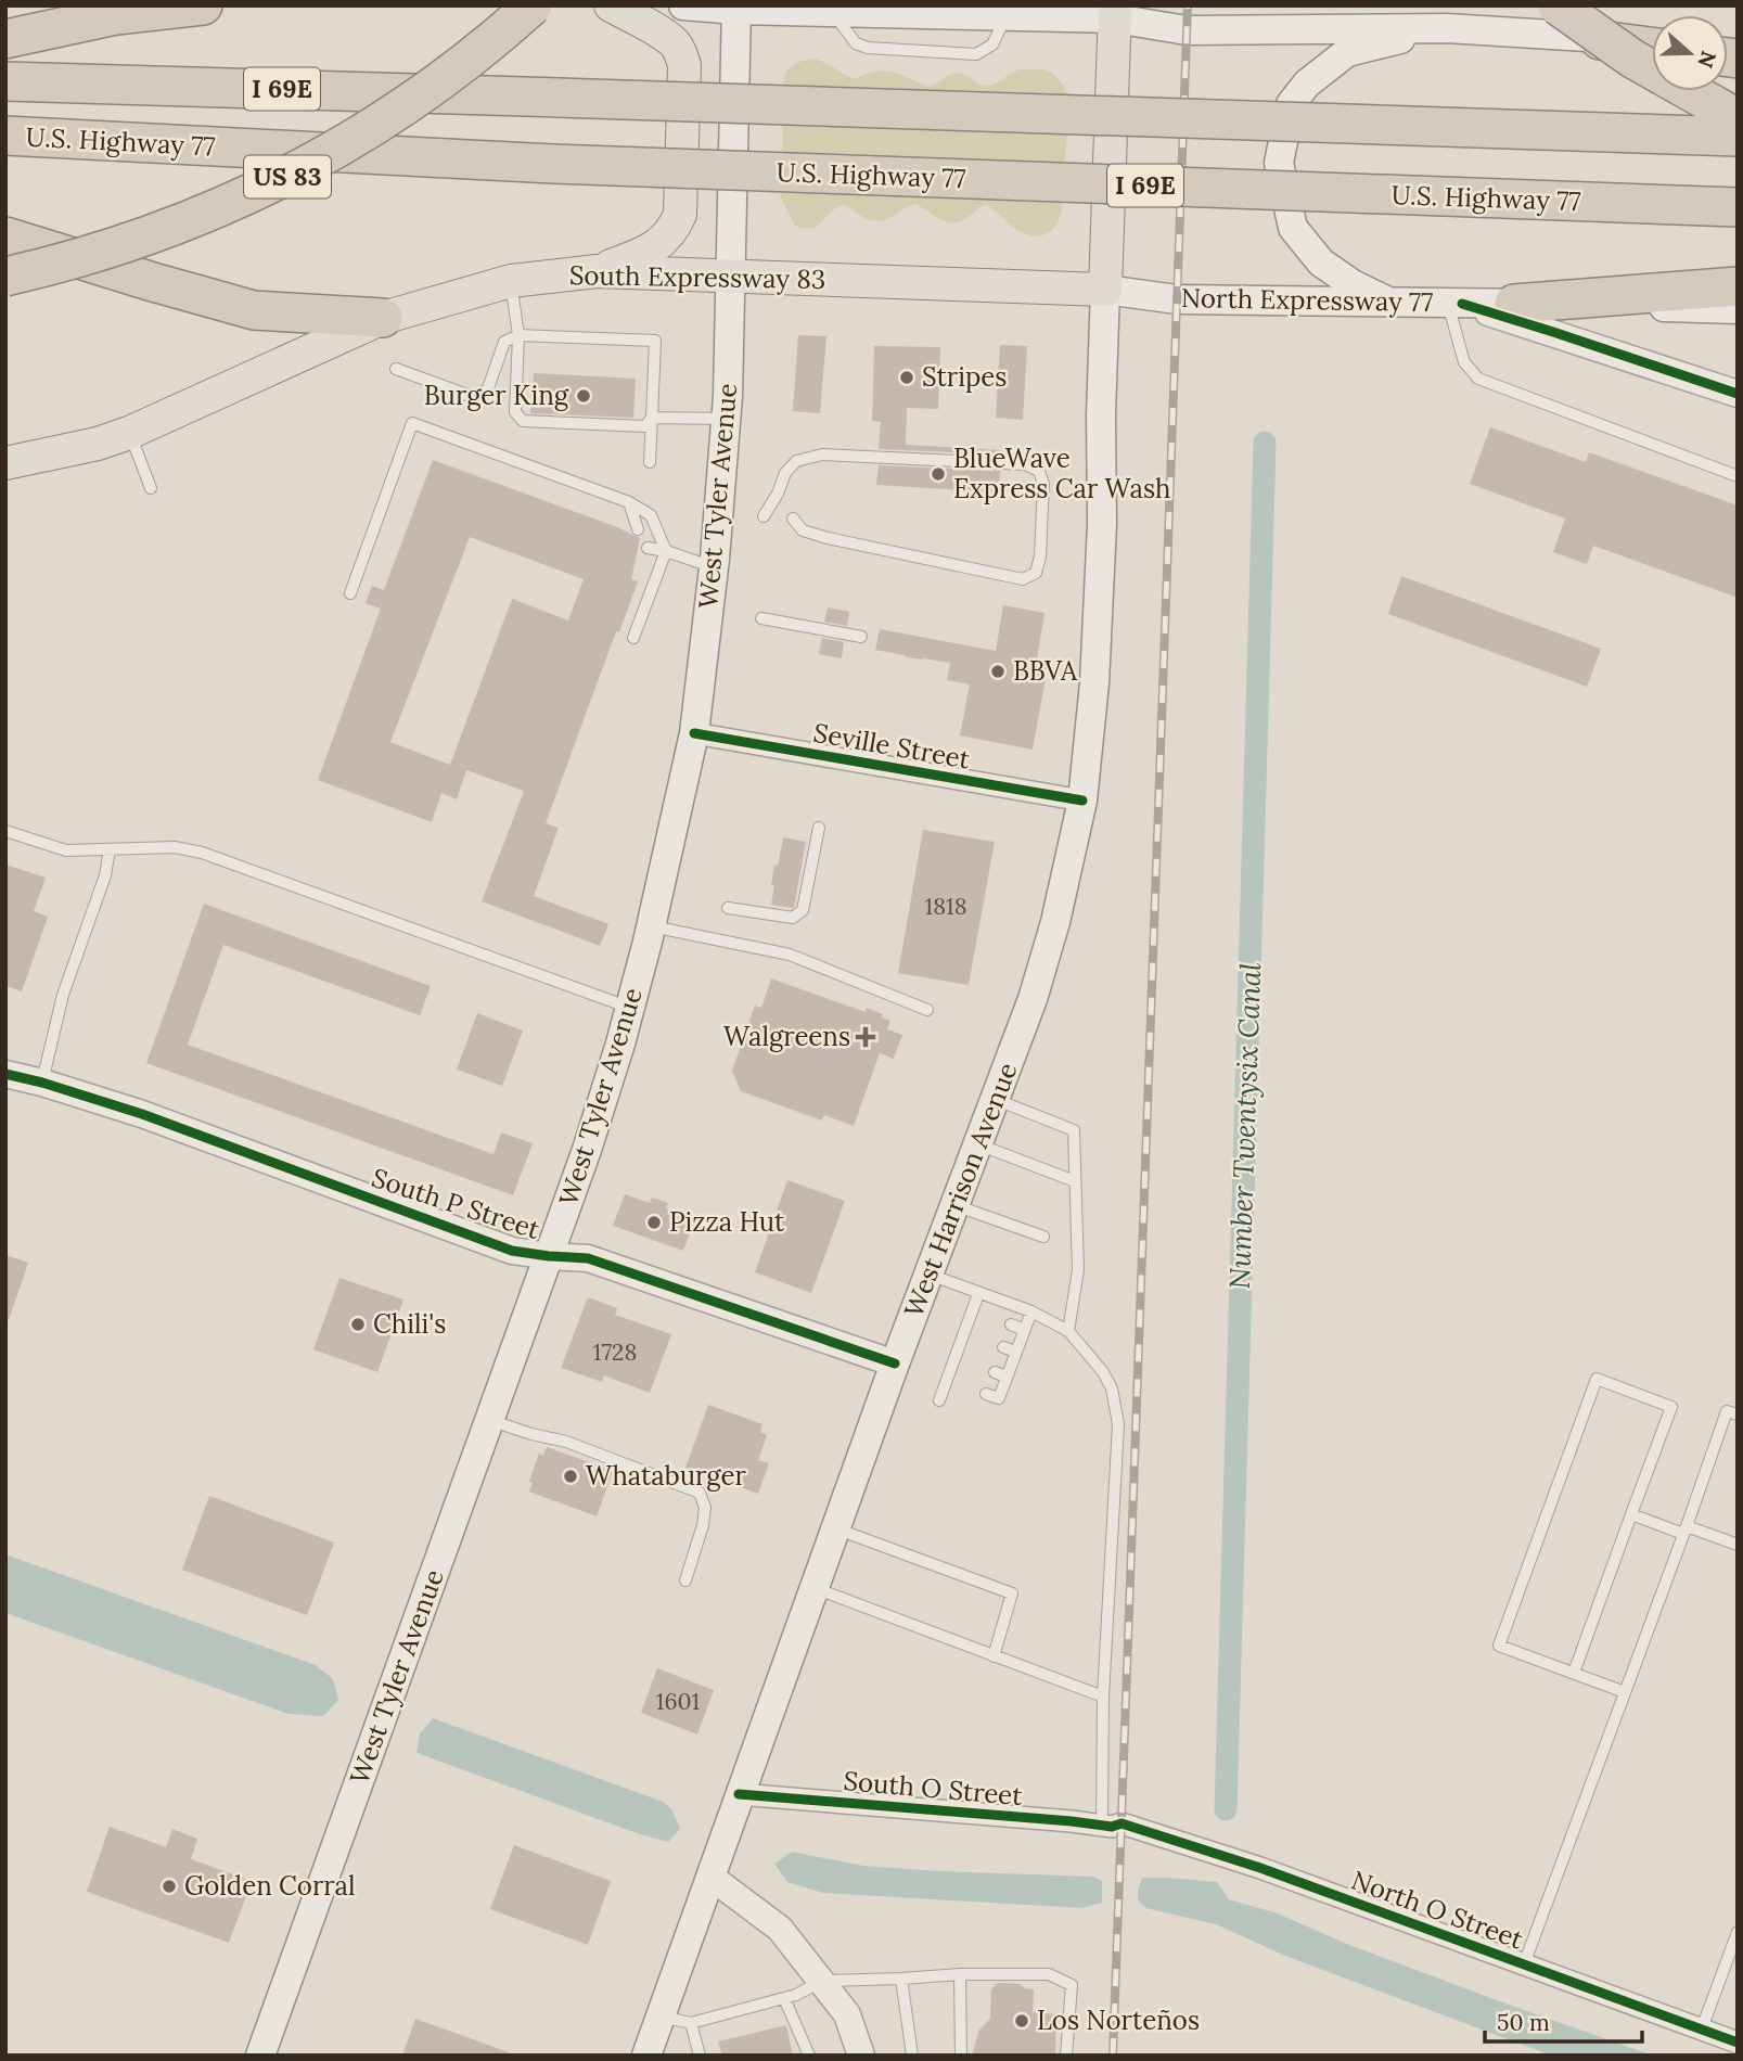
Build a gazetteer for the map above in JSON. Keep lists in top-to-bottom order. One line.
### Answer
{"streets":{"highway":["I 69E","U.S. Highway 77","US 83"],"main road":["South Expressway 83","North Expressway 77","West Tyler Avenue","West Harrison Avenue"],"street":["Seville Street","South P Street","South O Street","North O Street"]},"crossings":[["South Expressway 83","North Expressway 77"],["South Expressway 83","West Tyler Avenue"],["South Expressway 83","West Harrison Avenue"],["North Expressway 77","West Harrison Avenue"],["West Tyler Avenue","Seville Street"],["West Tyler Avenue","South P Street"],["Seville Street","West Harrison Avenue"],["West Harrison Avenue","South P Street"],["West Harrison Avenue","South O Street"],["South O Street","North O Street"]],"water":["Number Twentysix Canal"],"places":{"other":["Stripes","Burger King","BlueWave Express Car Wash","BBVA","Pizza Hut","Chili's","Whataburger","Golden Corral","Los Norteños"],"health":["Walgreens"]},"house_numbers":["1818","1728","1601"],"scale_bar":"50 m","north":"right"}
